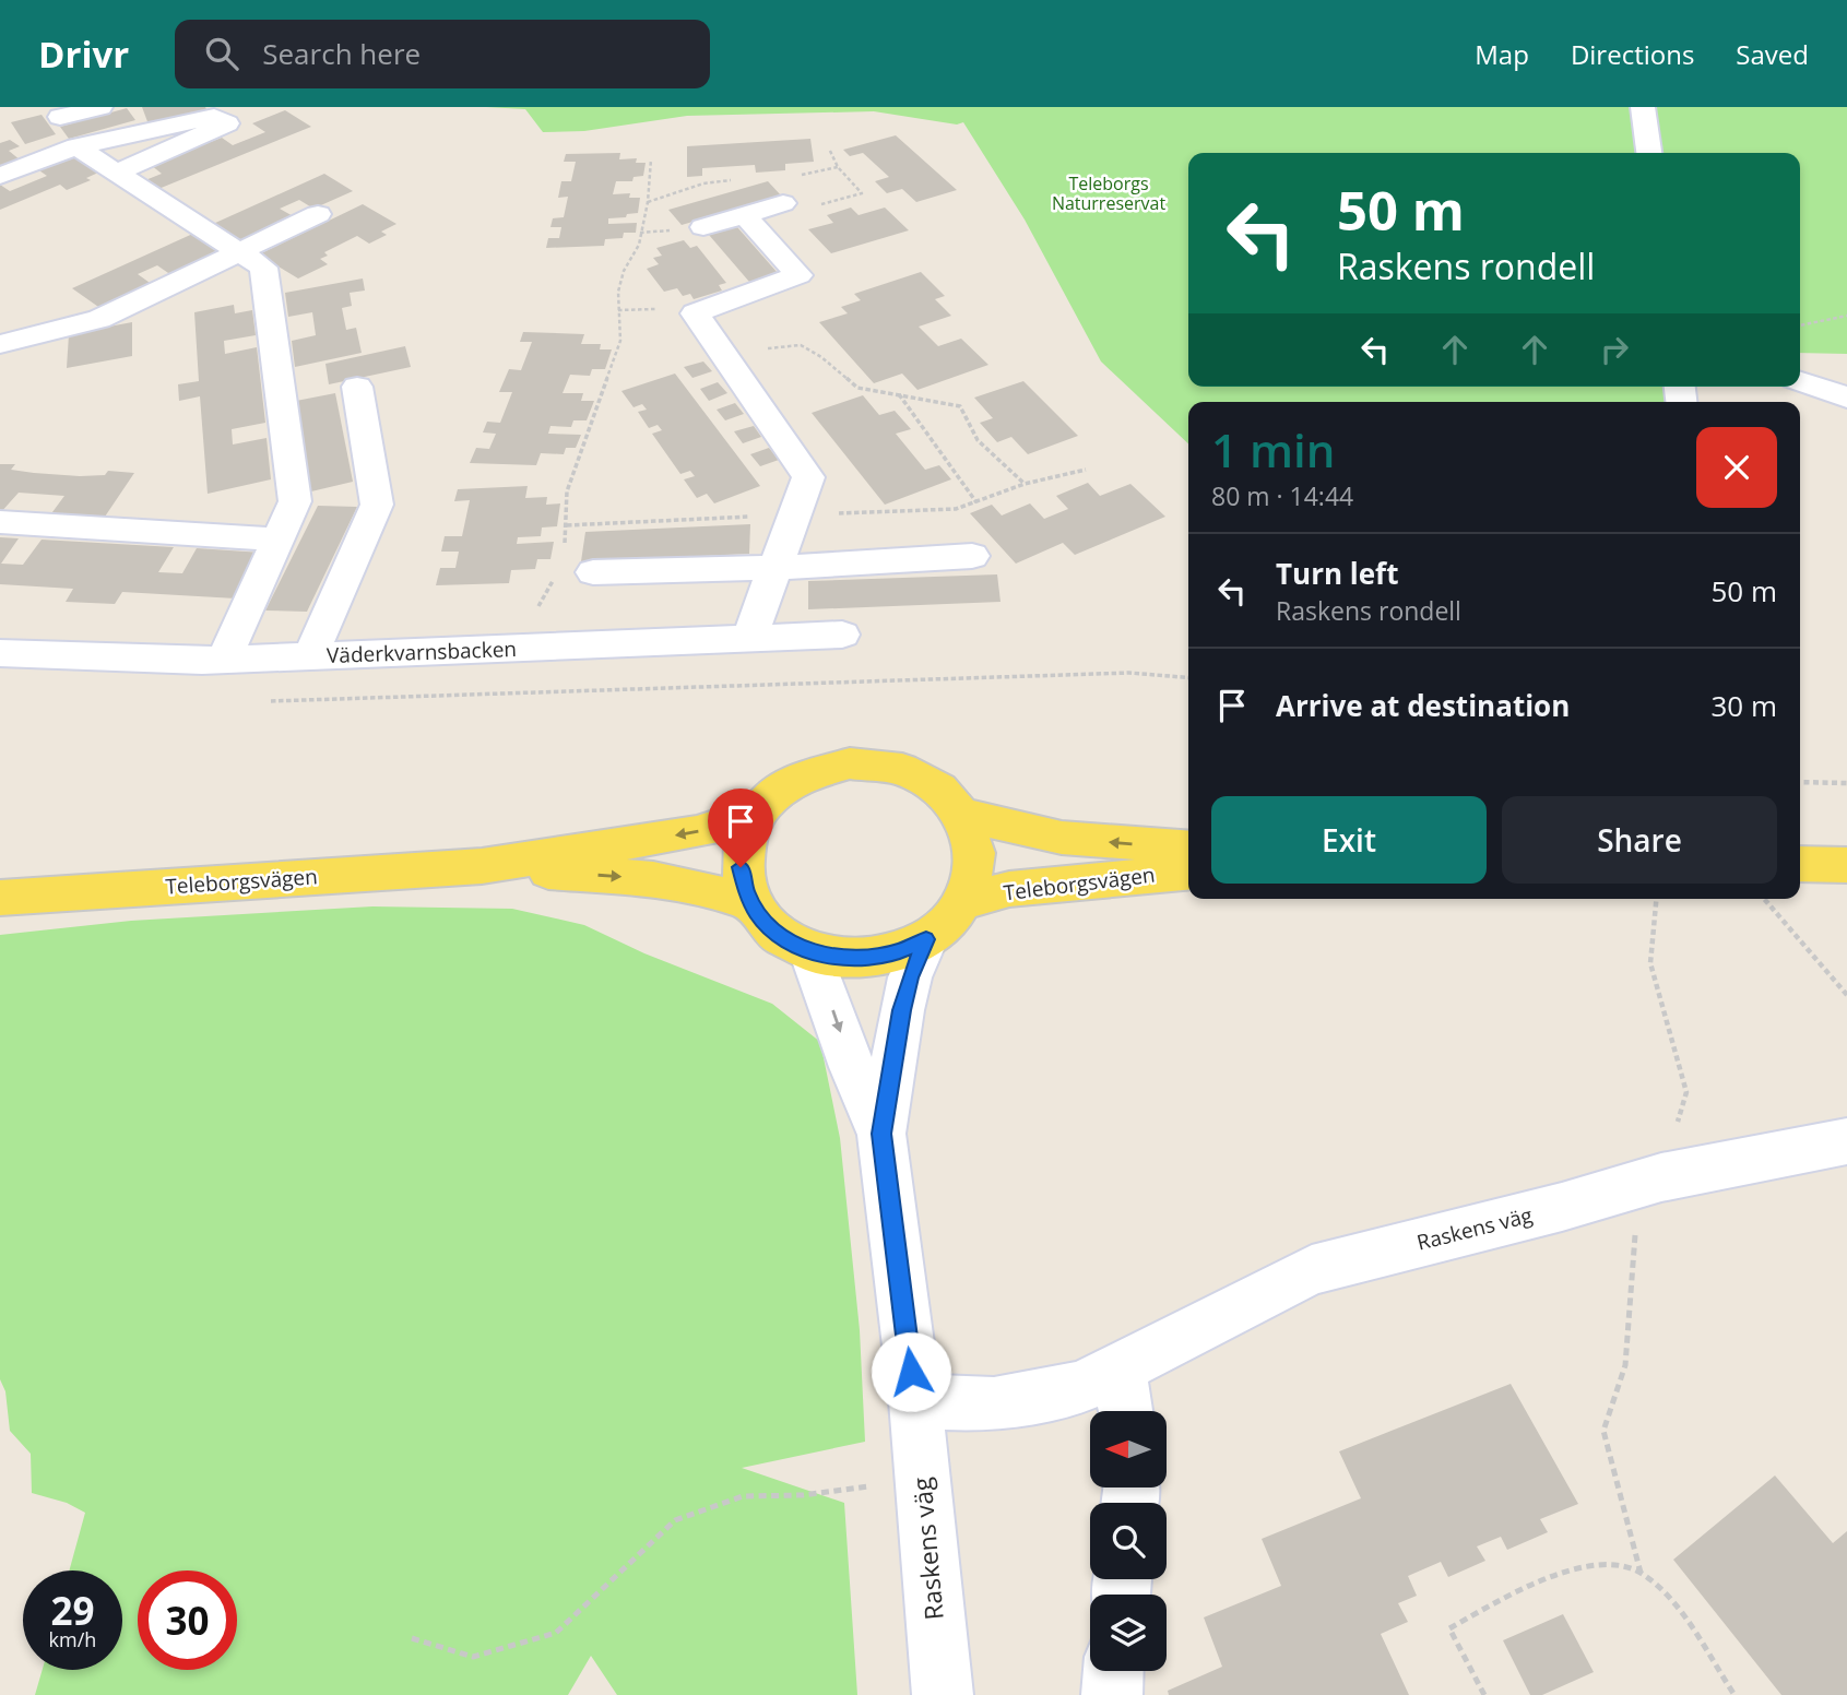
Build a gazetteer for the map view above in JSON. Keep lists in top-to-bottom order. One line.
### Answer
{"streets":{"main road":["Teleborgsvägen"],"street":["Väderkvarnsbacken","Raskens väg"]},"crossings":[["Teleborgsvägen","Raskens väg"]],"parks":["Teleborgs Naturreservat"],"north":"left","page":{"header":"Drivr","search":"Search here","nav":["Map","Directions","Saved"],"turn":["50 m","Raskens rondell"],"heading":["1 min","80 m · 14:44"],"list":[{"name":"Turn left","note":"Raskens rondell","value":"50 m"},{"name":"Arrive at destination","value":"30 m"}],"buttons":["Exit","Share"],"speed":"29 km/h","limit":"30"}}
